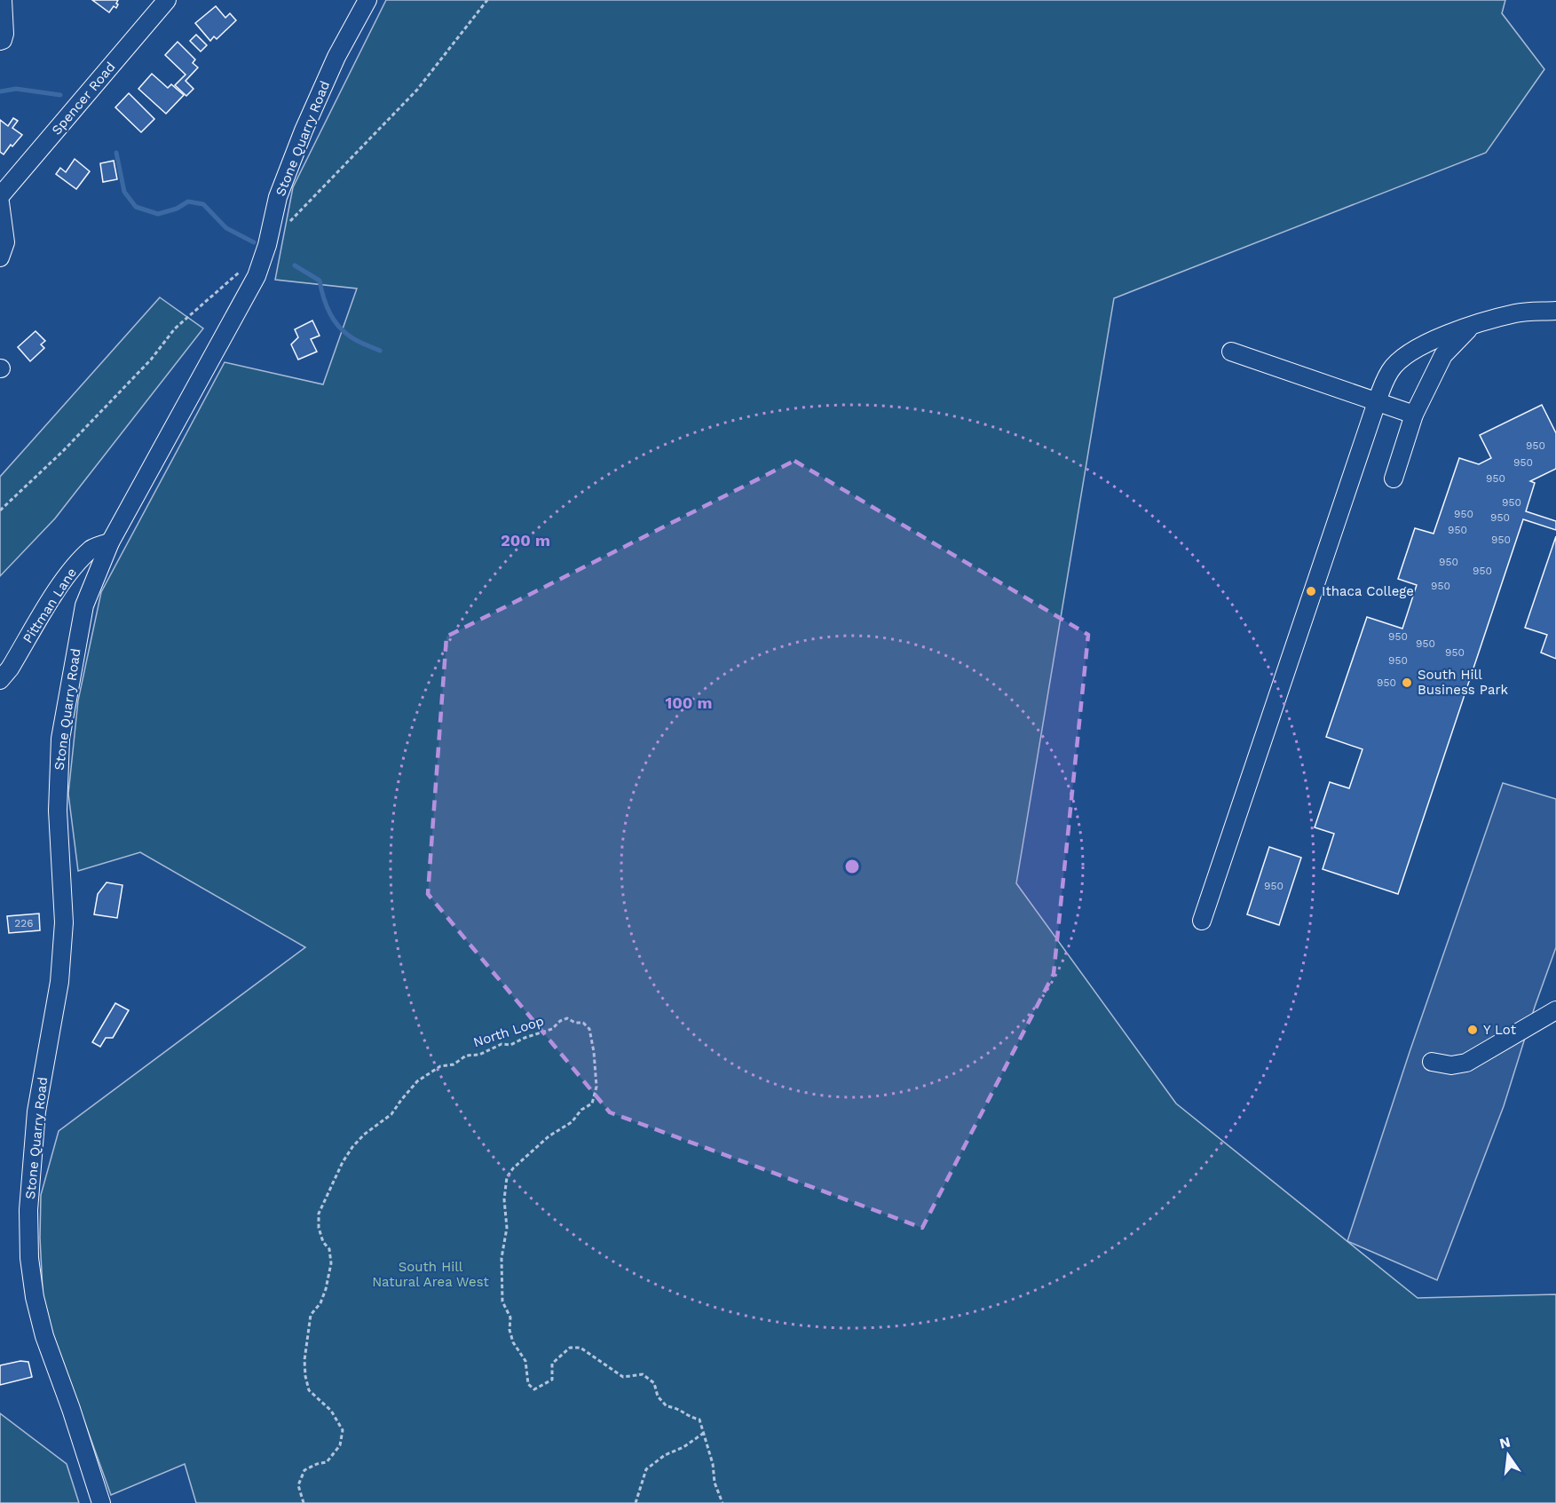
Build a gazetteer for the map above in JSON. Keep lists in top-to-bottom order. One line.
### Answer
{"streets":{"street":["Spencer Road","Stone Quarry Road","Pittman Lane"],"path":["North Loop"]},"crossings":[["Stone Quarry Road","Pittman Lane"]],"parks":["South Hill Natural Area West"],"places":["Ithaca College","South Hill Business Park","Y Lot"],"house_numbers":["950","950","950","950","950","950","950","950","950","950","950","950","950","950","950","950","950","226"],"north":"top","rings":["200 m","100 m"]}
